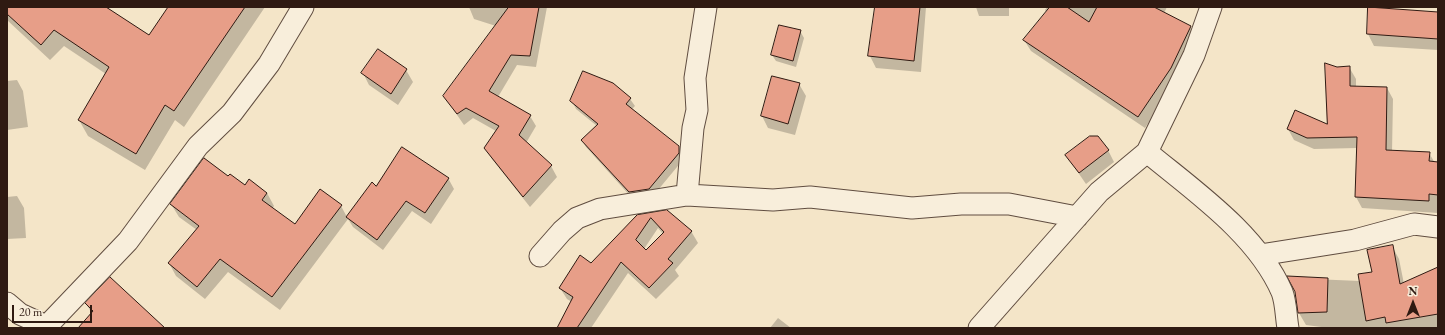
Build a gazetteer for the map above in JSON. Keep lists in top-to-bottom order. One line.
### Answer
{"scale_bar":"20 m","north":"top"}
